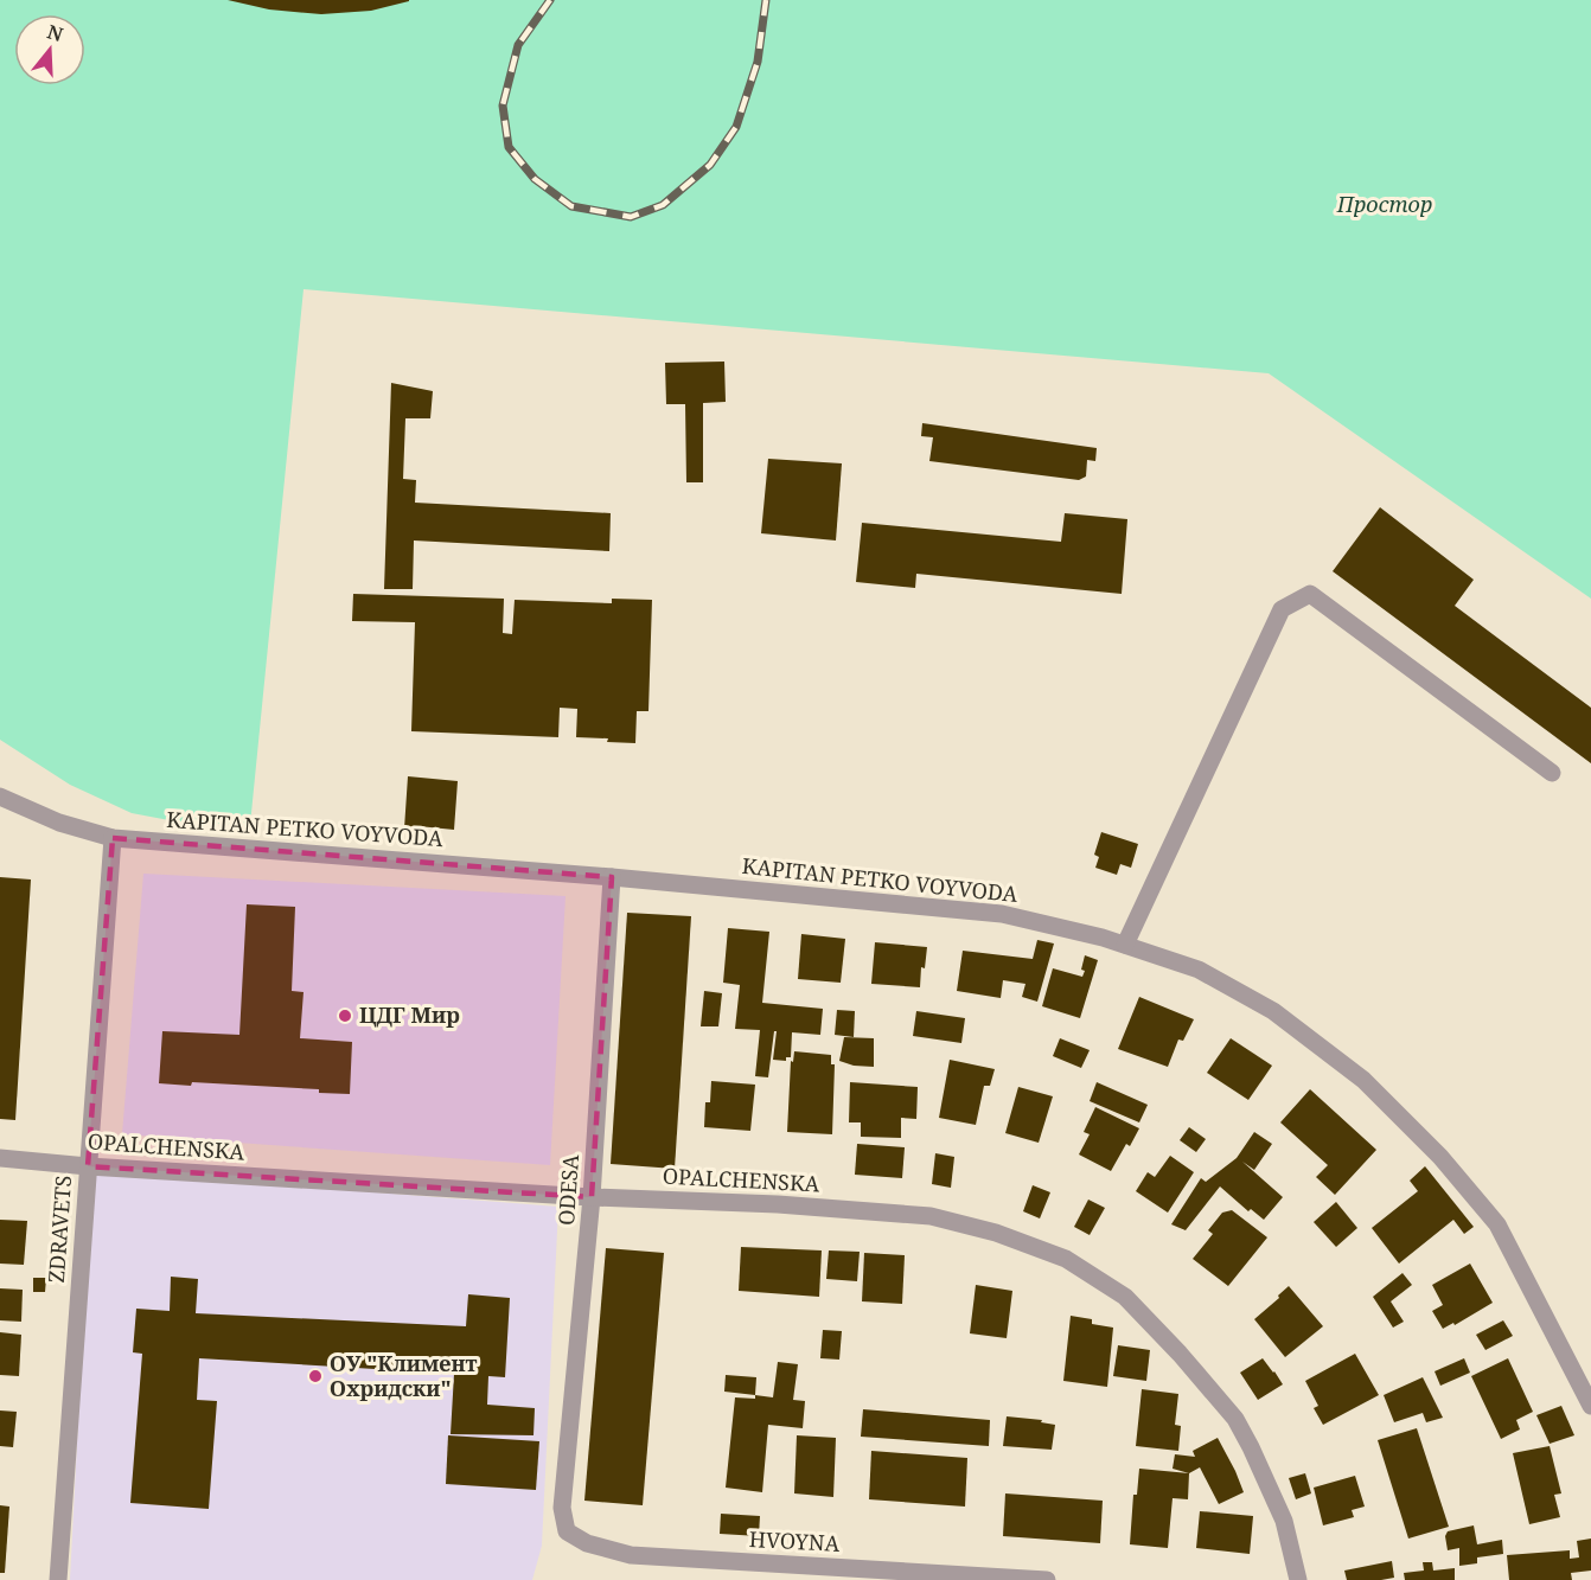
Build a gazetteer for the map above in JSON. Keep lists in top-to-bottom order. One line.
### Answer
{"streets":{"street":["KAPITAN PETKO VOYVODA","OPALCHENSKA","ODESA","ZDRAVETS","HVOYNA"]},"crossings":[["KAPITAN PETKO VOYVODA","ODESA"],["KAPITAN PETKO VOYVODA","ZDRAVETS"],["OPALCHENSKA","ODESA"],["OPALCHENSKA","ZDRAVETS"],["ODESA","HVOYNA"]],"parks":["Простор"],"places":["ЦДГ Мир","ОУ \"Климент Охридски\""],"north":"top"}
